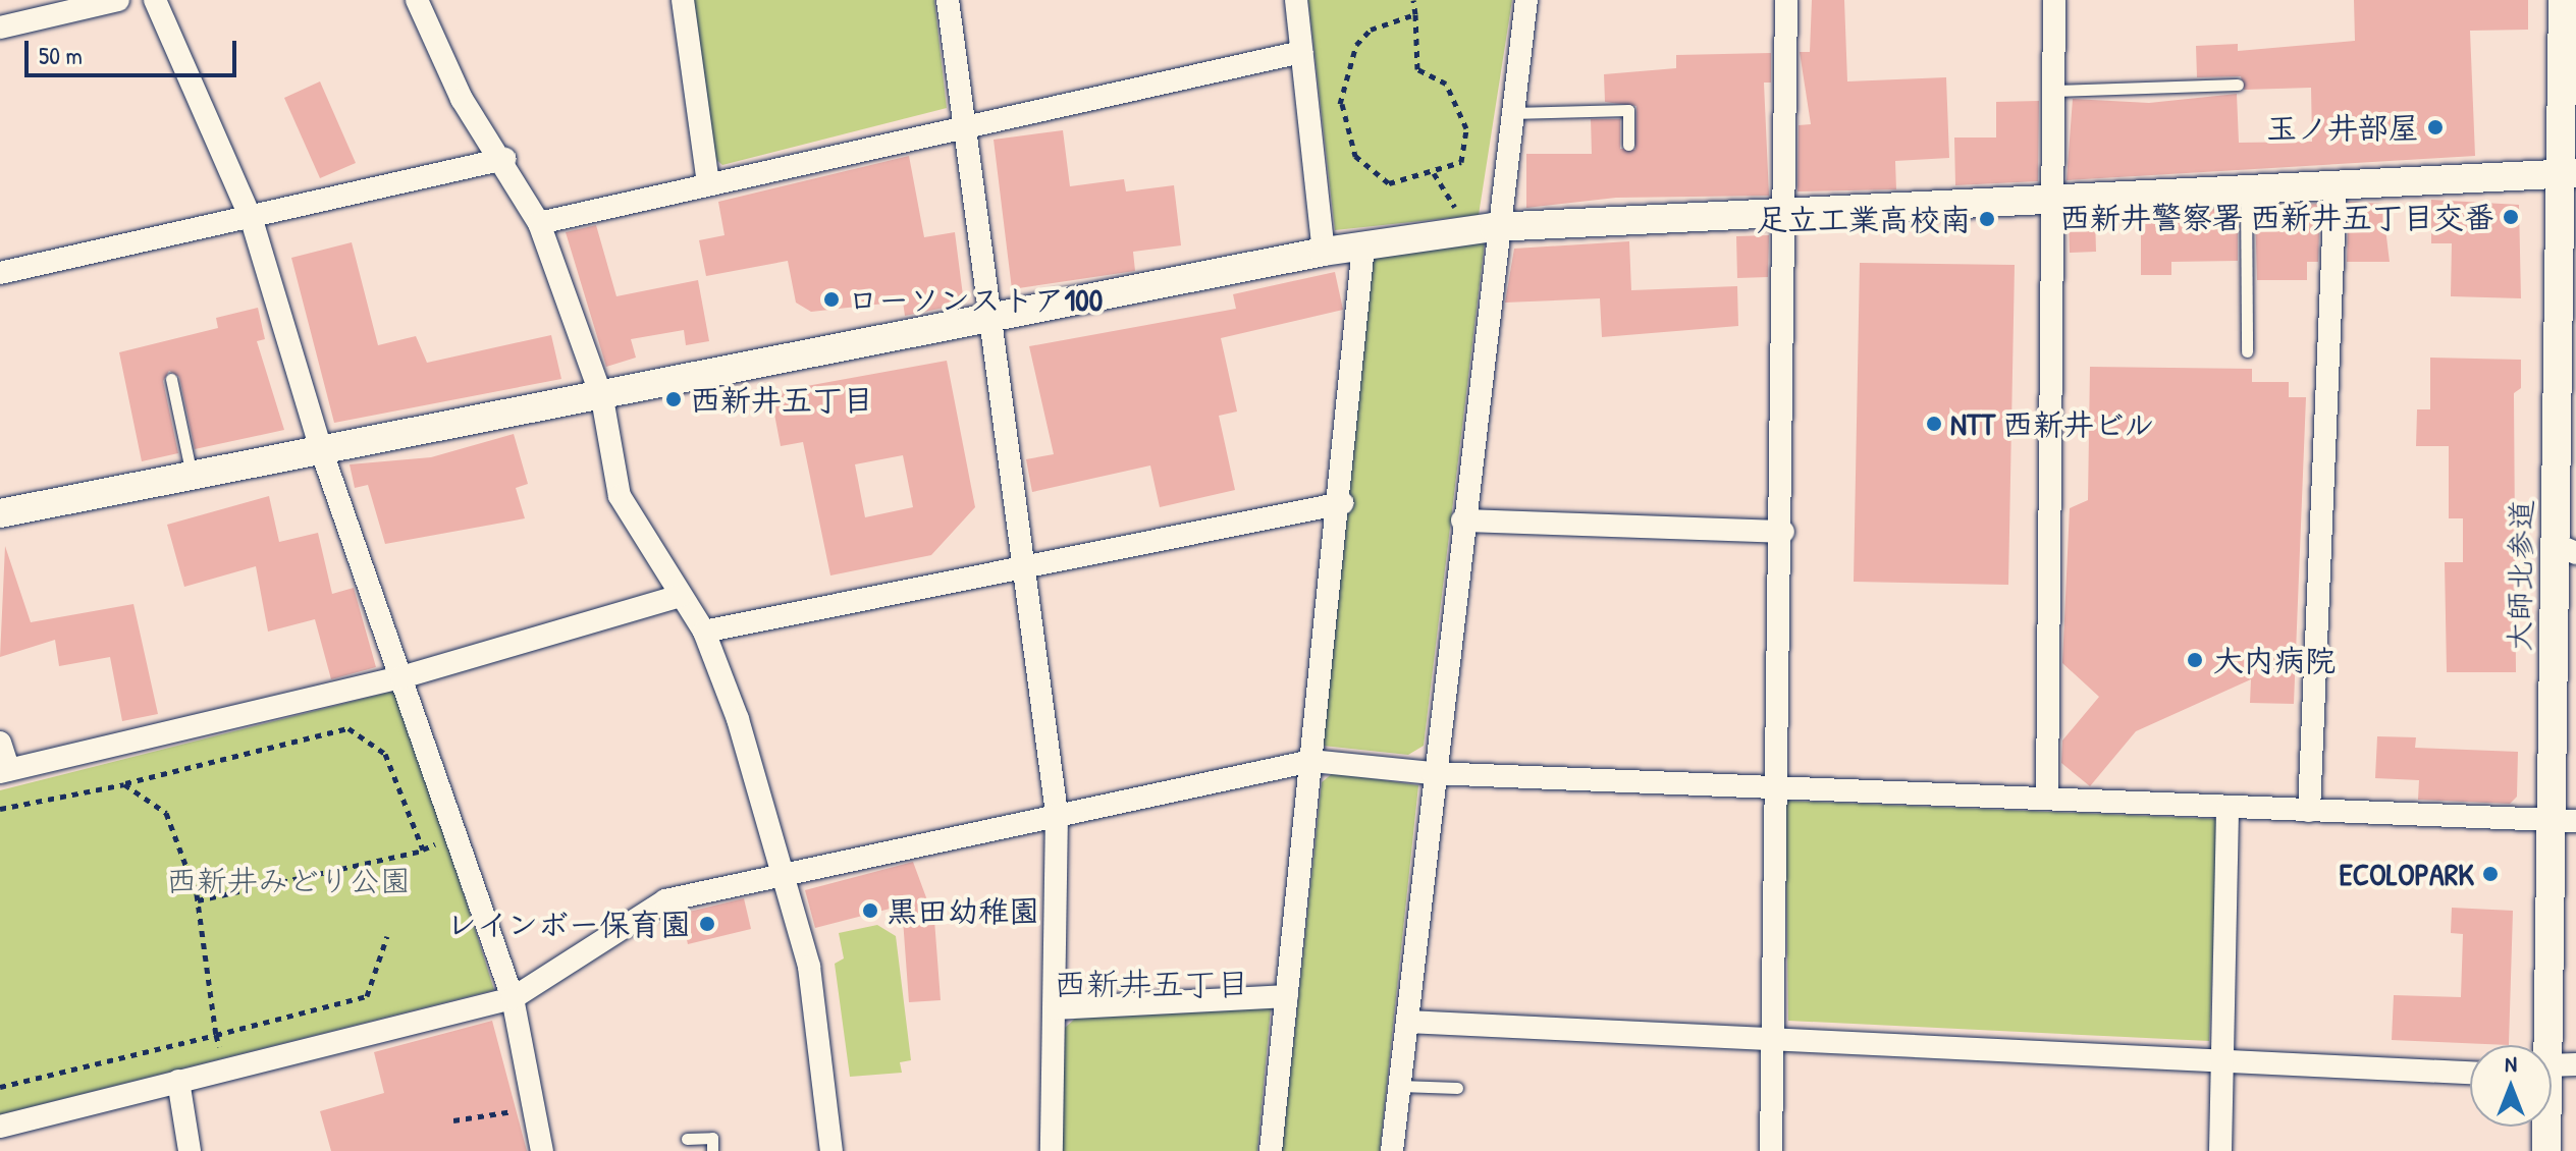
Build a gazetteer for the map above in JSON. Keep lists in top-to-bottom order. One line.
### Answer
{"streets":{"street":["大師北参道"]},"districts":["西新井五丁目"],"parks":["西新井みどり公園"],"places":["玉ノ井部屋","西新井警察署 西新井五丁目交番","足立工業高校南","ローソンストア100","西新井五丁目","NTT 西新井ビル","大内病院","ECOLOPARK","黒田幼稚園","レインボー保育園"],"scale_bar":"50 m","north":"top"}
